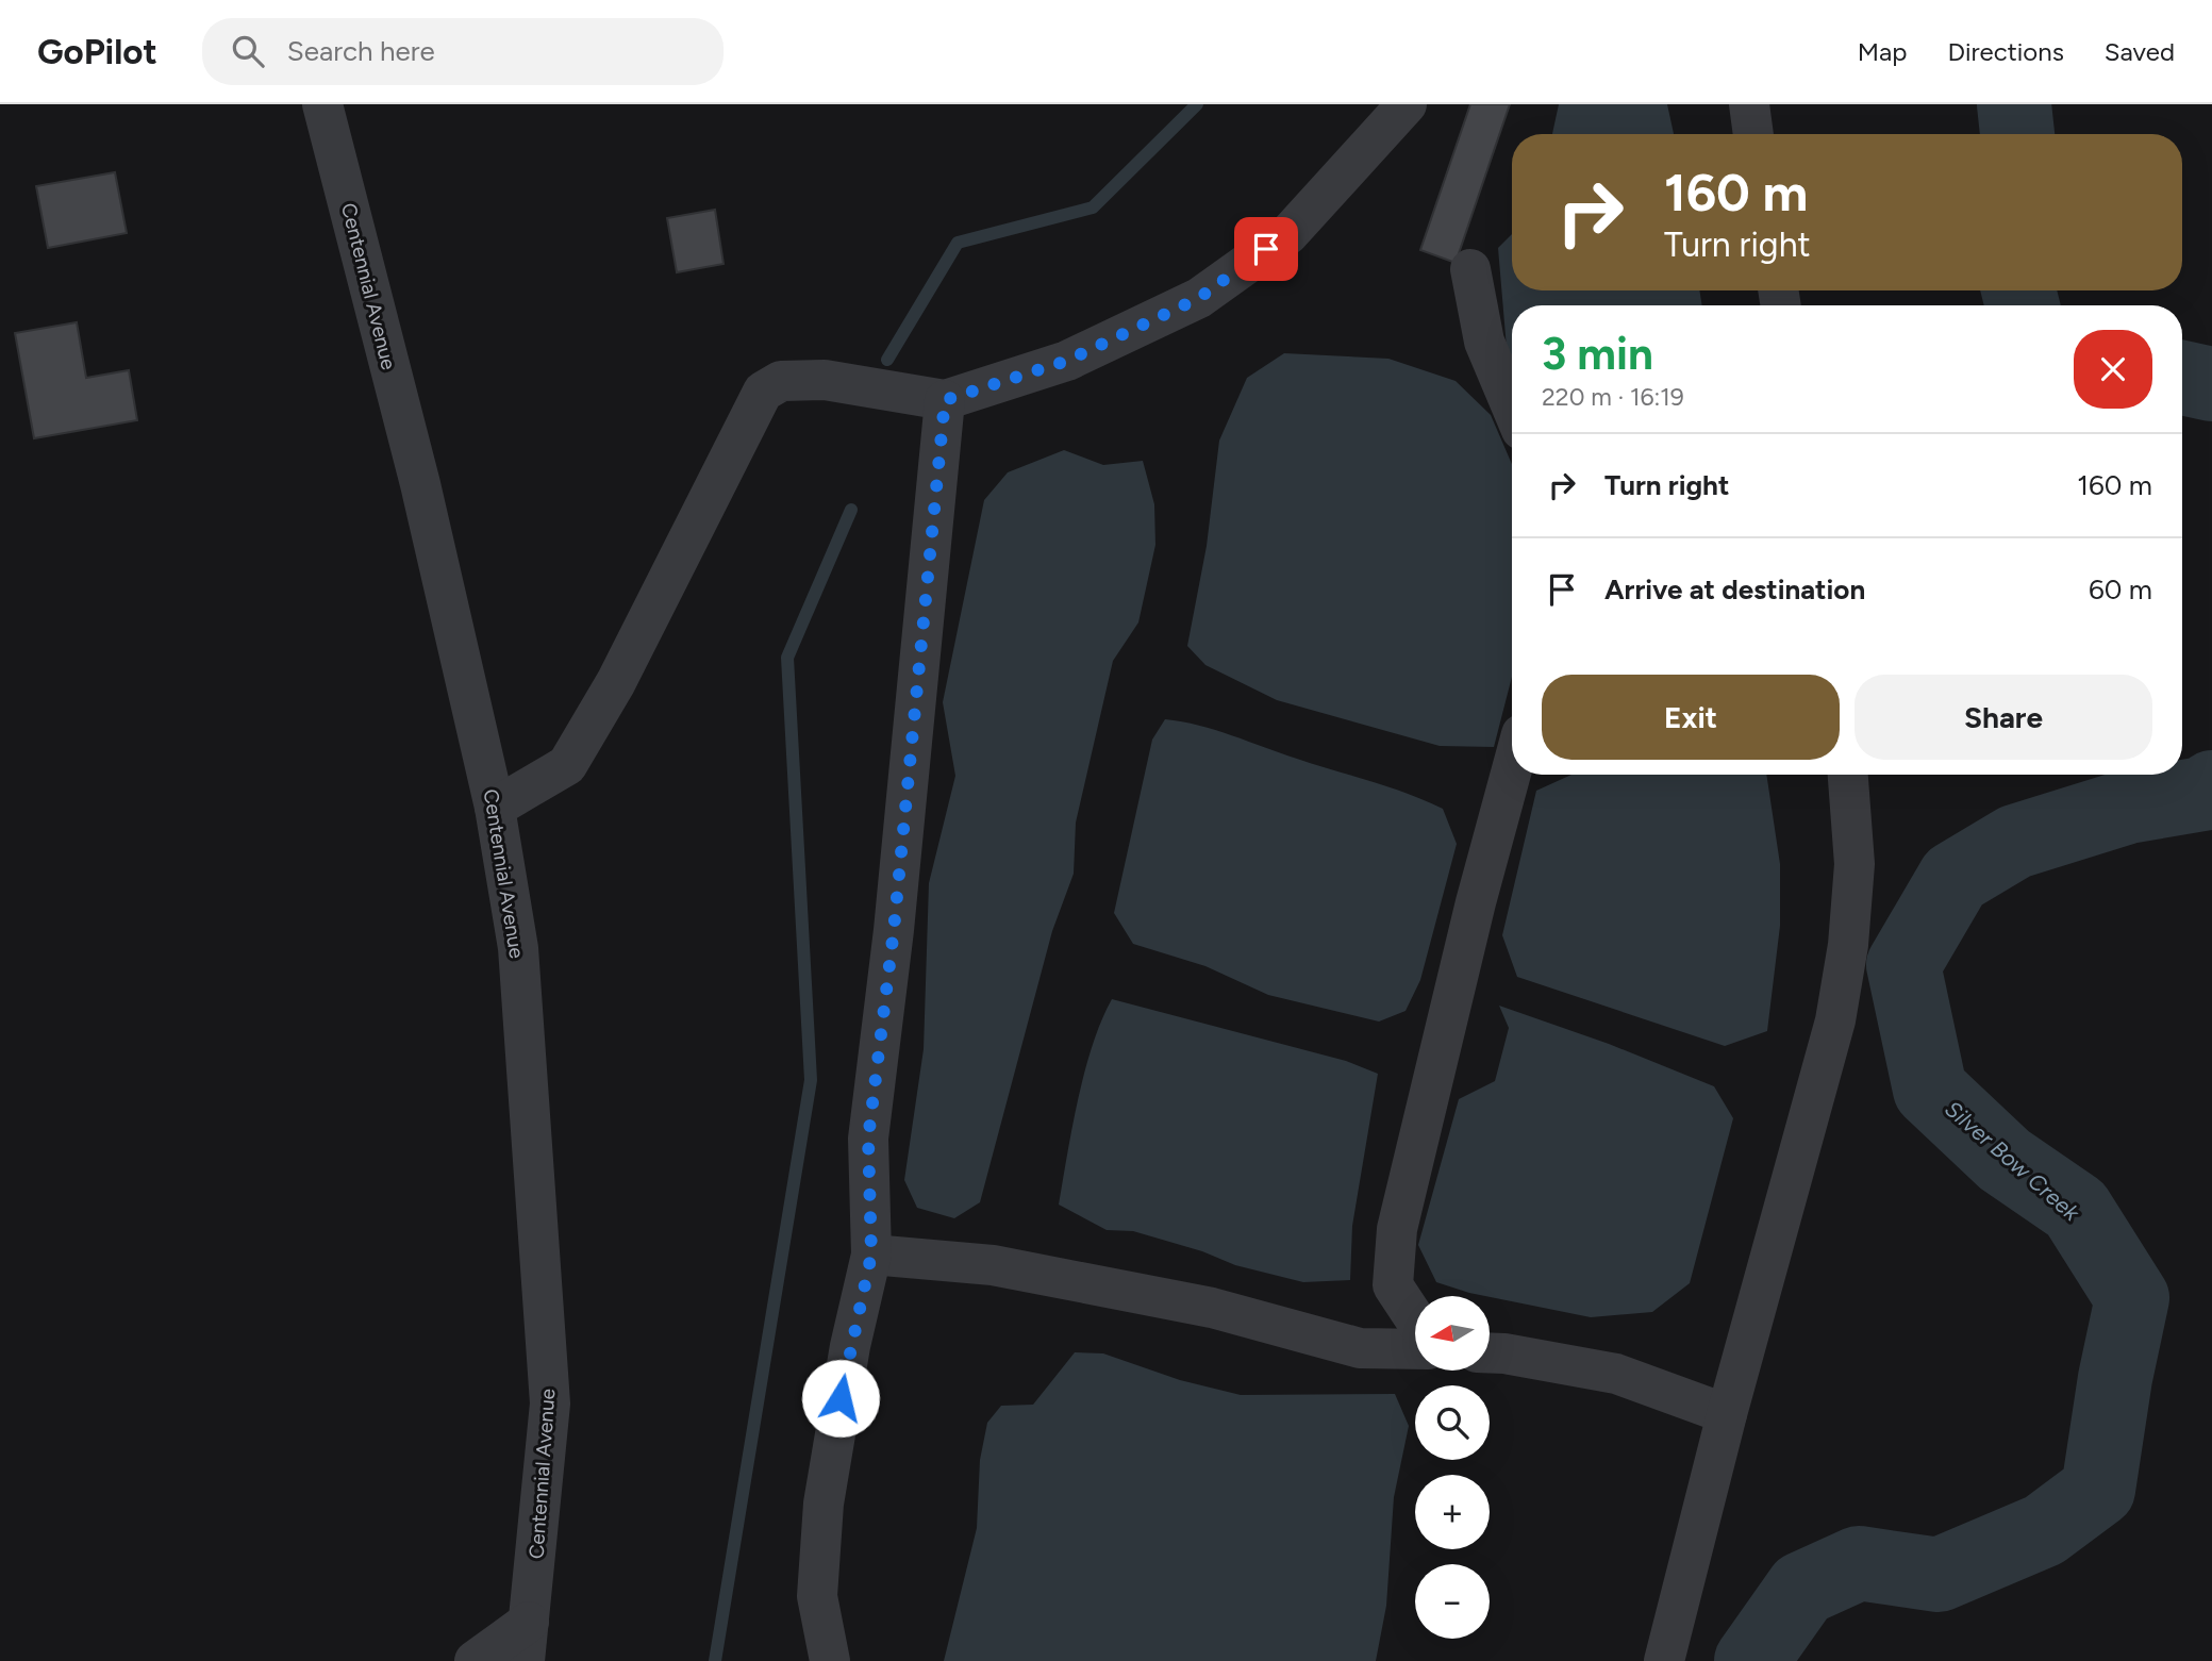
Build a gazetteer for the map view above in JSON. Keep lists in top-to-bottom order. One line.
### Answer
{"streets":{"street":["Centennial Avenue"]},"water":["Silver Bow Creek"],"north":"left","page":{"header":"GoPilot","search":"Search here","nav":["Map","Directions","Saved"],"turn":["160 m","Turn right"],"heading":["3 min","220 m · 16:19"],"list":[{"name":"Turn right","value":"160 m"},{"name":"Arrive at destination","value":"60 m"}],"buttons":["Exit","Share"],"map_buttons":["+","−"]}}
